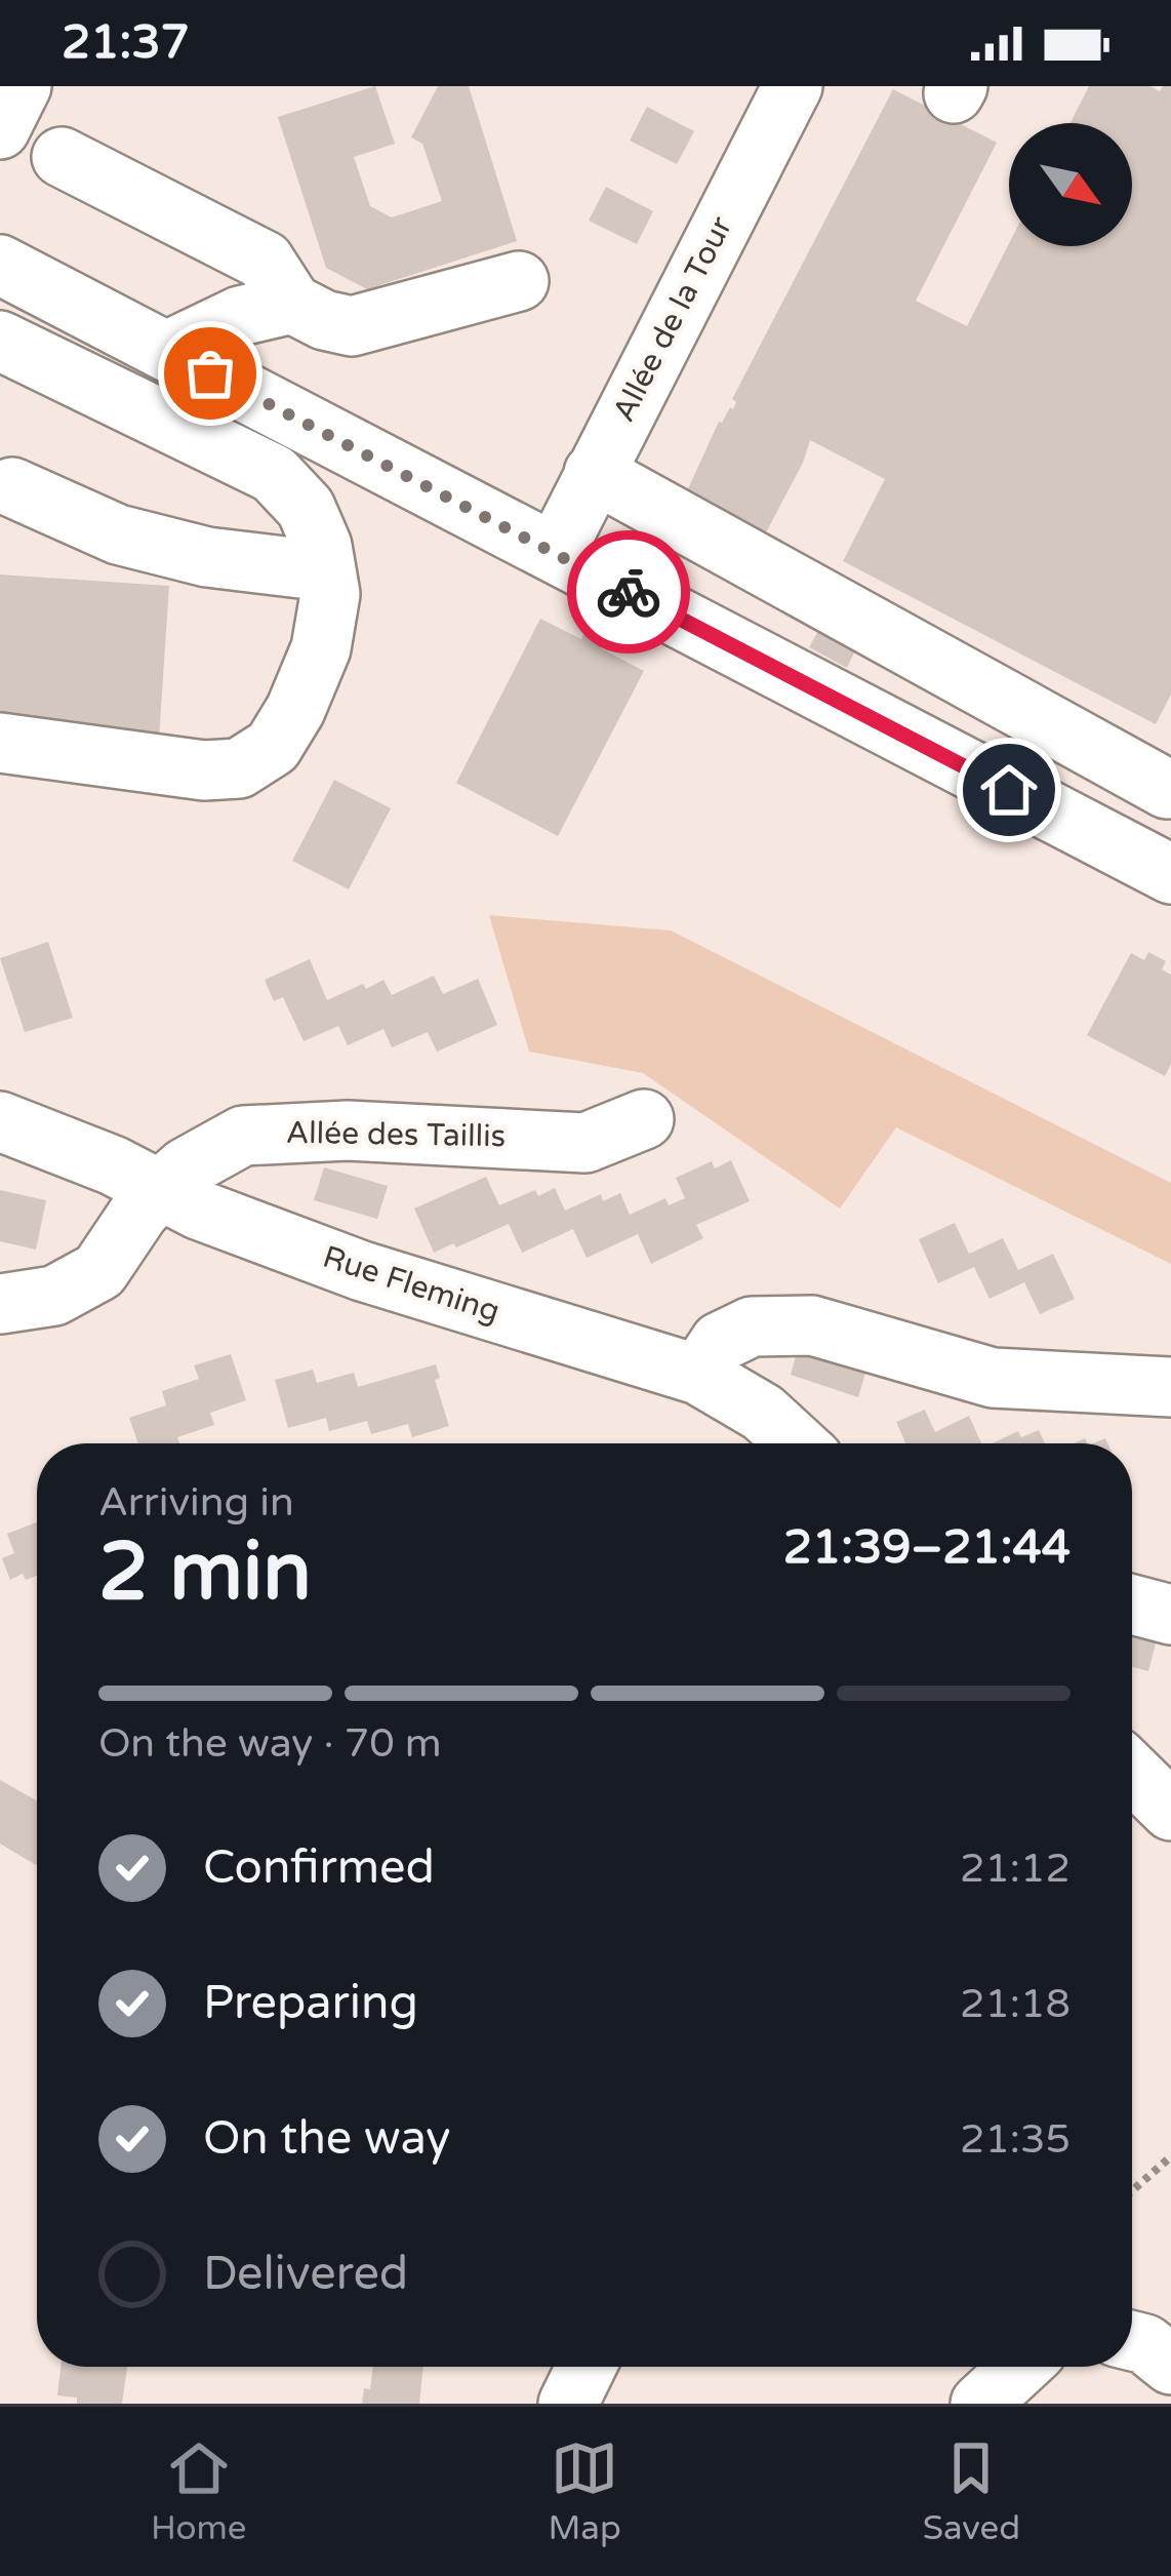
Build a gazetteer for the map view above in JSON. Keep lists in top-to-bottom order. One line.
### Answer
{"streets":{"street":["Allée de la Tour","Allée des Taillis","Rue Fleming"]},"crossings":[["Allée des Taillis","Rue Fleming"]],"north":"bottom right","page":{"status":"21:37","heading":["2 min","Arriving in","21:39–21:44"],"bar":"On the way · 70 m","list":[["Confirmed","21:12"],["Preparing","21:18"],["On the way","21:35"],"Delivered"],"tabs":["Home","Map","Saved"]}}
